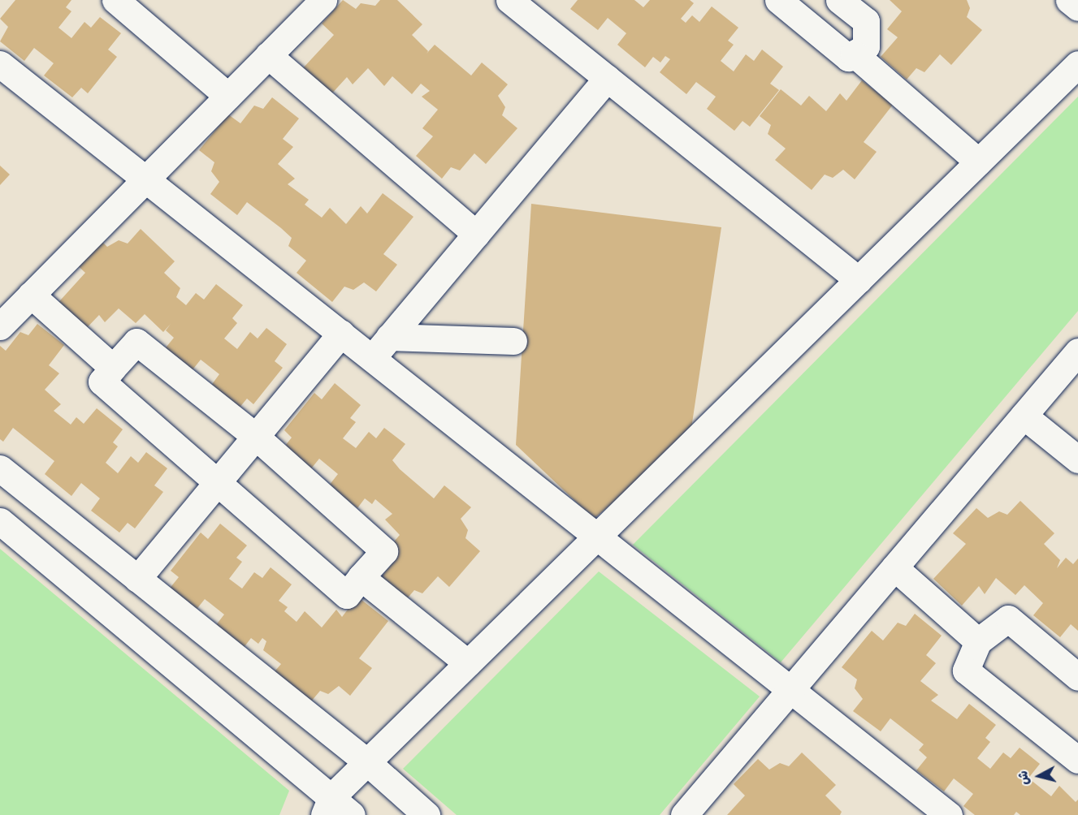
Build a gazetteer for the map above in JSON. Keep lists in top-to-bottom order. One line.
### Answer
{"north":"left"}
